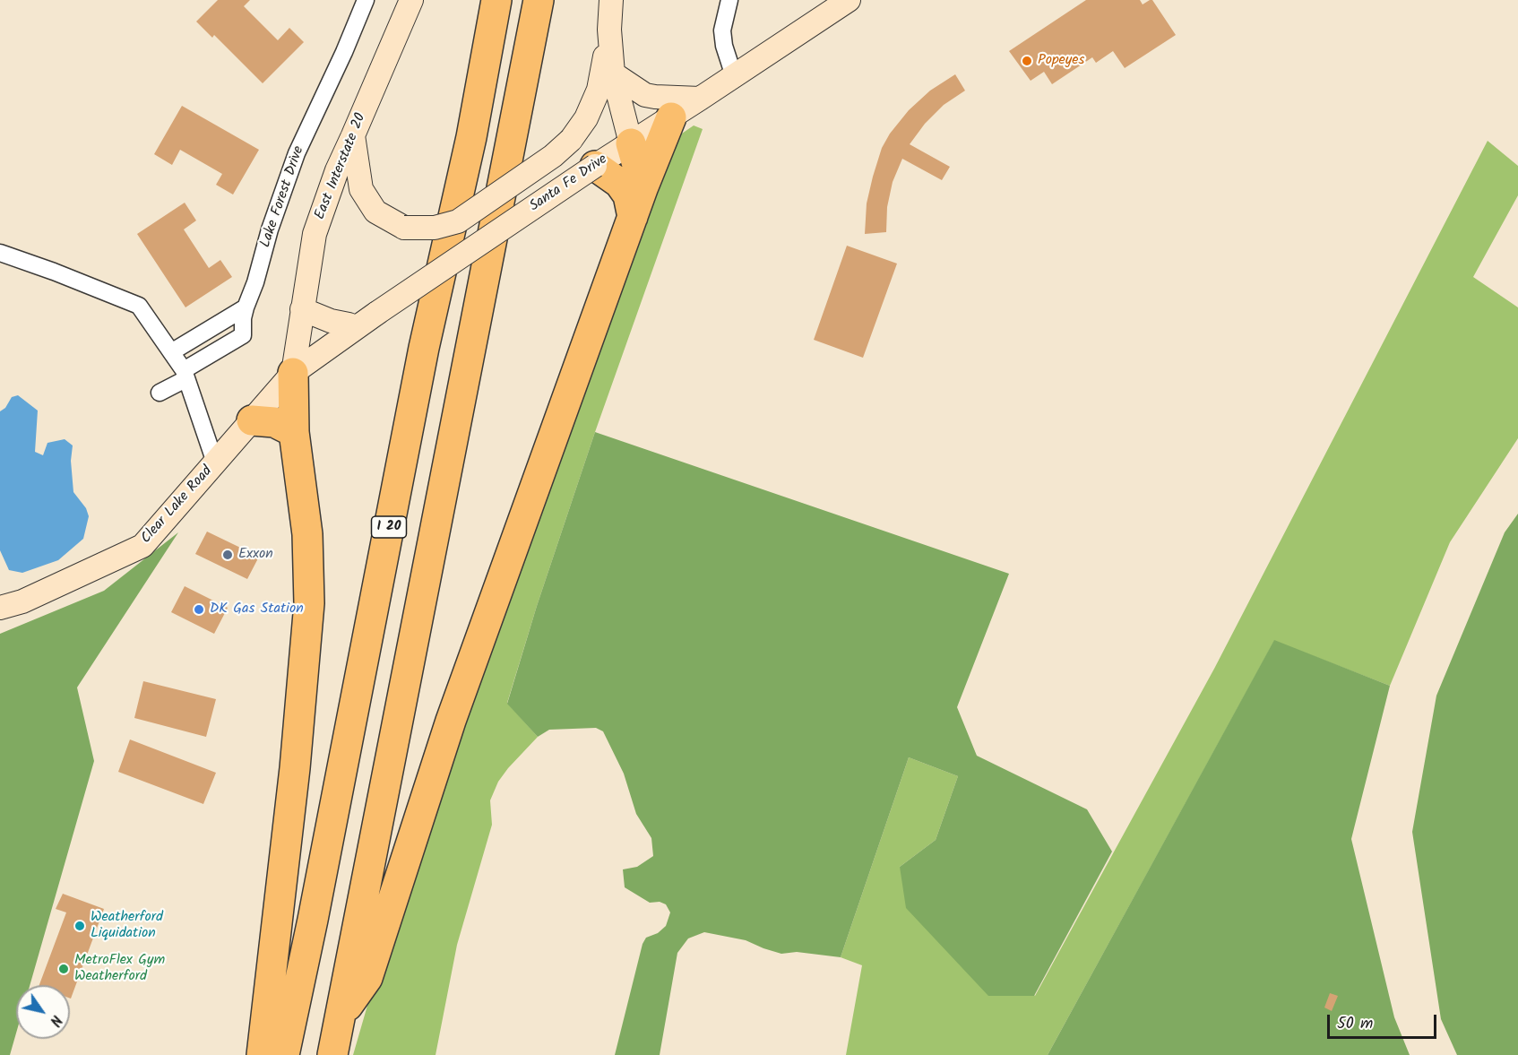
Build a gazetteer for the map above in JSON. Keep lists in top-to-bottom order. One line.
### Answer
{"streets":{"highway":["I 20"],"main road":["East Interstate 20","Santa Fe Drive","Clear Lake Road"],"street":["Lake Forest Drive"]},"crossings":[["East Interstate 20","Santa Fe Drive"],["East Interstate 20","Clear Lake Road"],["Santa Fe Drive","Clear Lake Road"]],"places":["Popeyes","Exxon","DK Gas Station","Weatherford Liquidation","MetroFlex Gym Weatherford"],"scale_bar":"50 m","north":"bottom right"}
